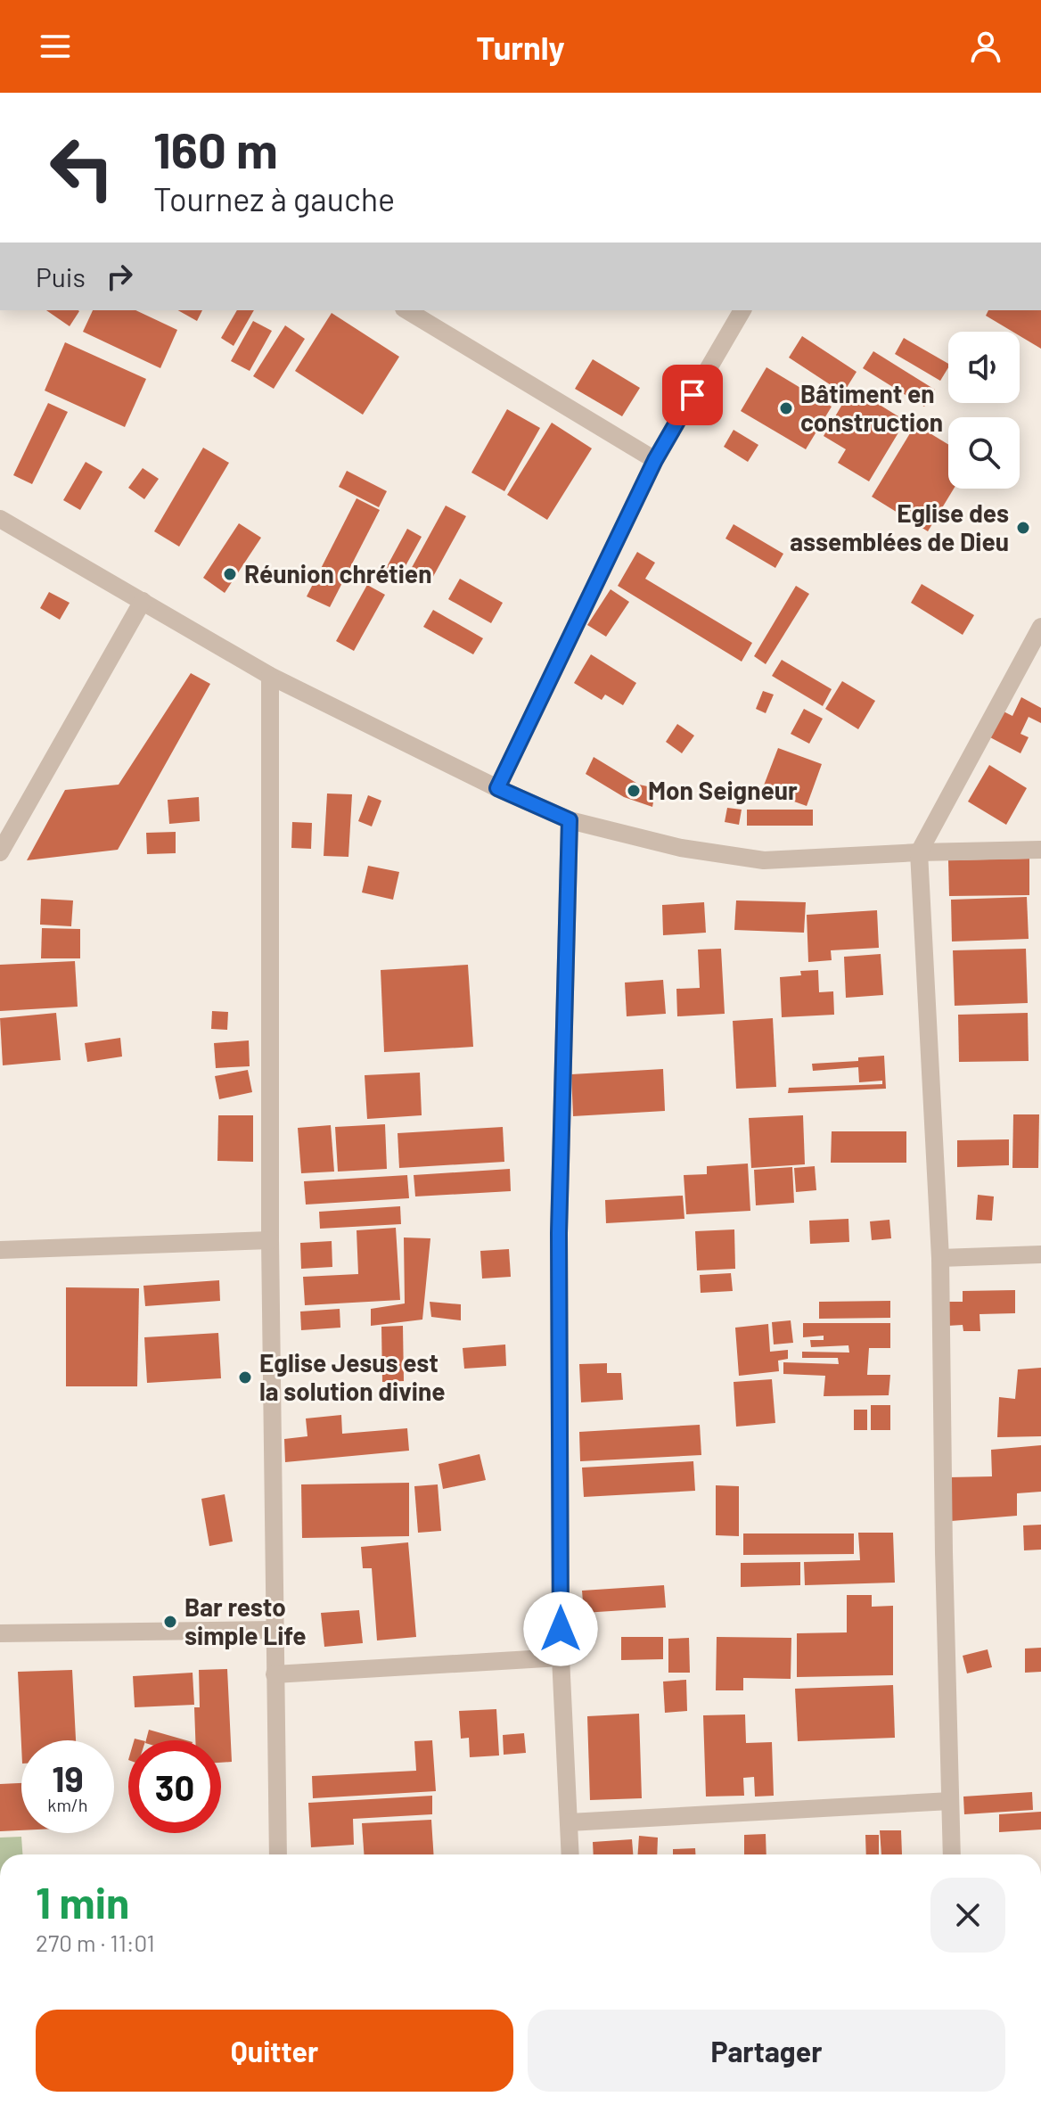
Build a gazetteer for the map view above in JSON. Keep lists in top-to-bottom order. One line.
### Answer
{"places":["Bâtiment en construction","Eglise des assemblées de Dieu","Réunion chrétien","Mon Seigneur","Eglise Jesus est la solution divine","Bar resto simple Life"],"page":{"header":"Turnly","turn":["160 m","Tournez à gauche"],"then":"Puis","speed":"19 km/h","limit":"30","heading":["1 min","270 m · 11:01"],"buttons":["Quitter","Partager"]}}
